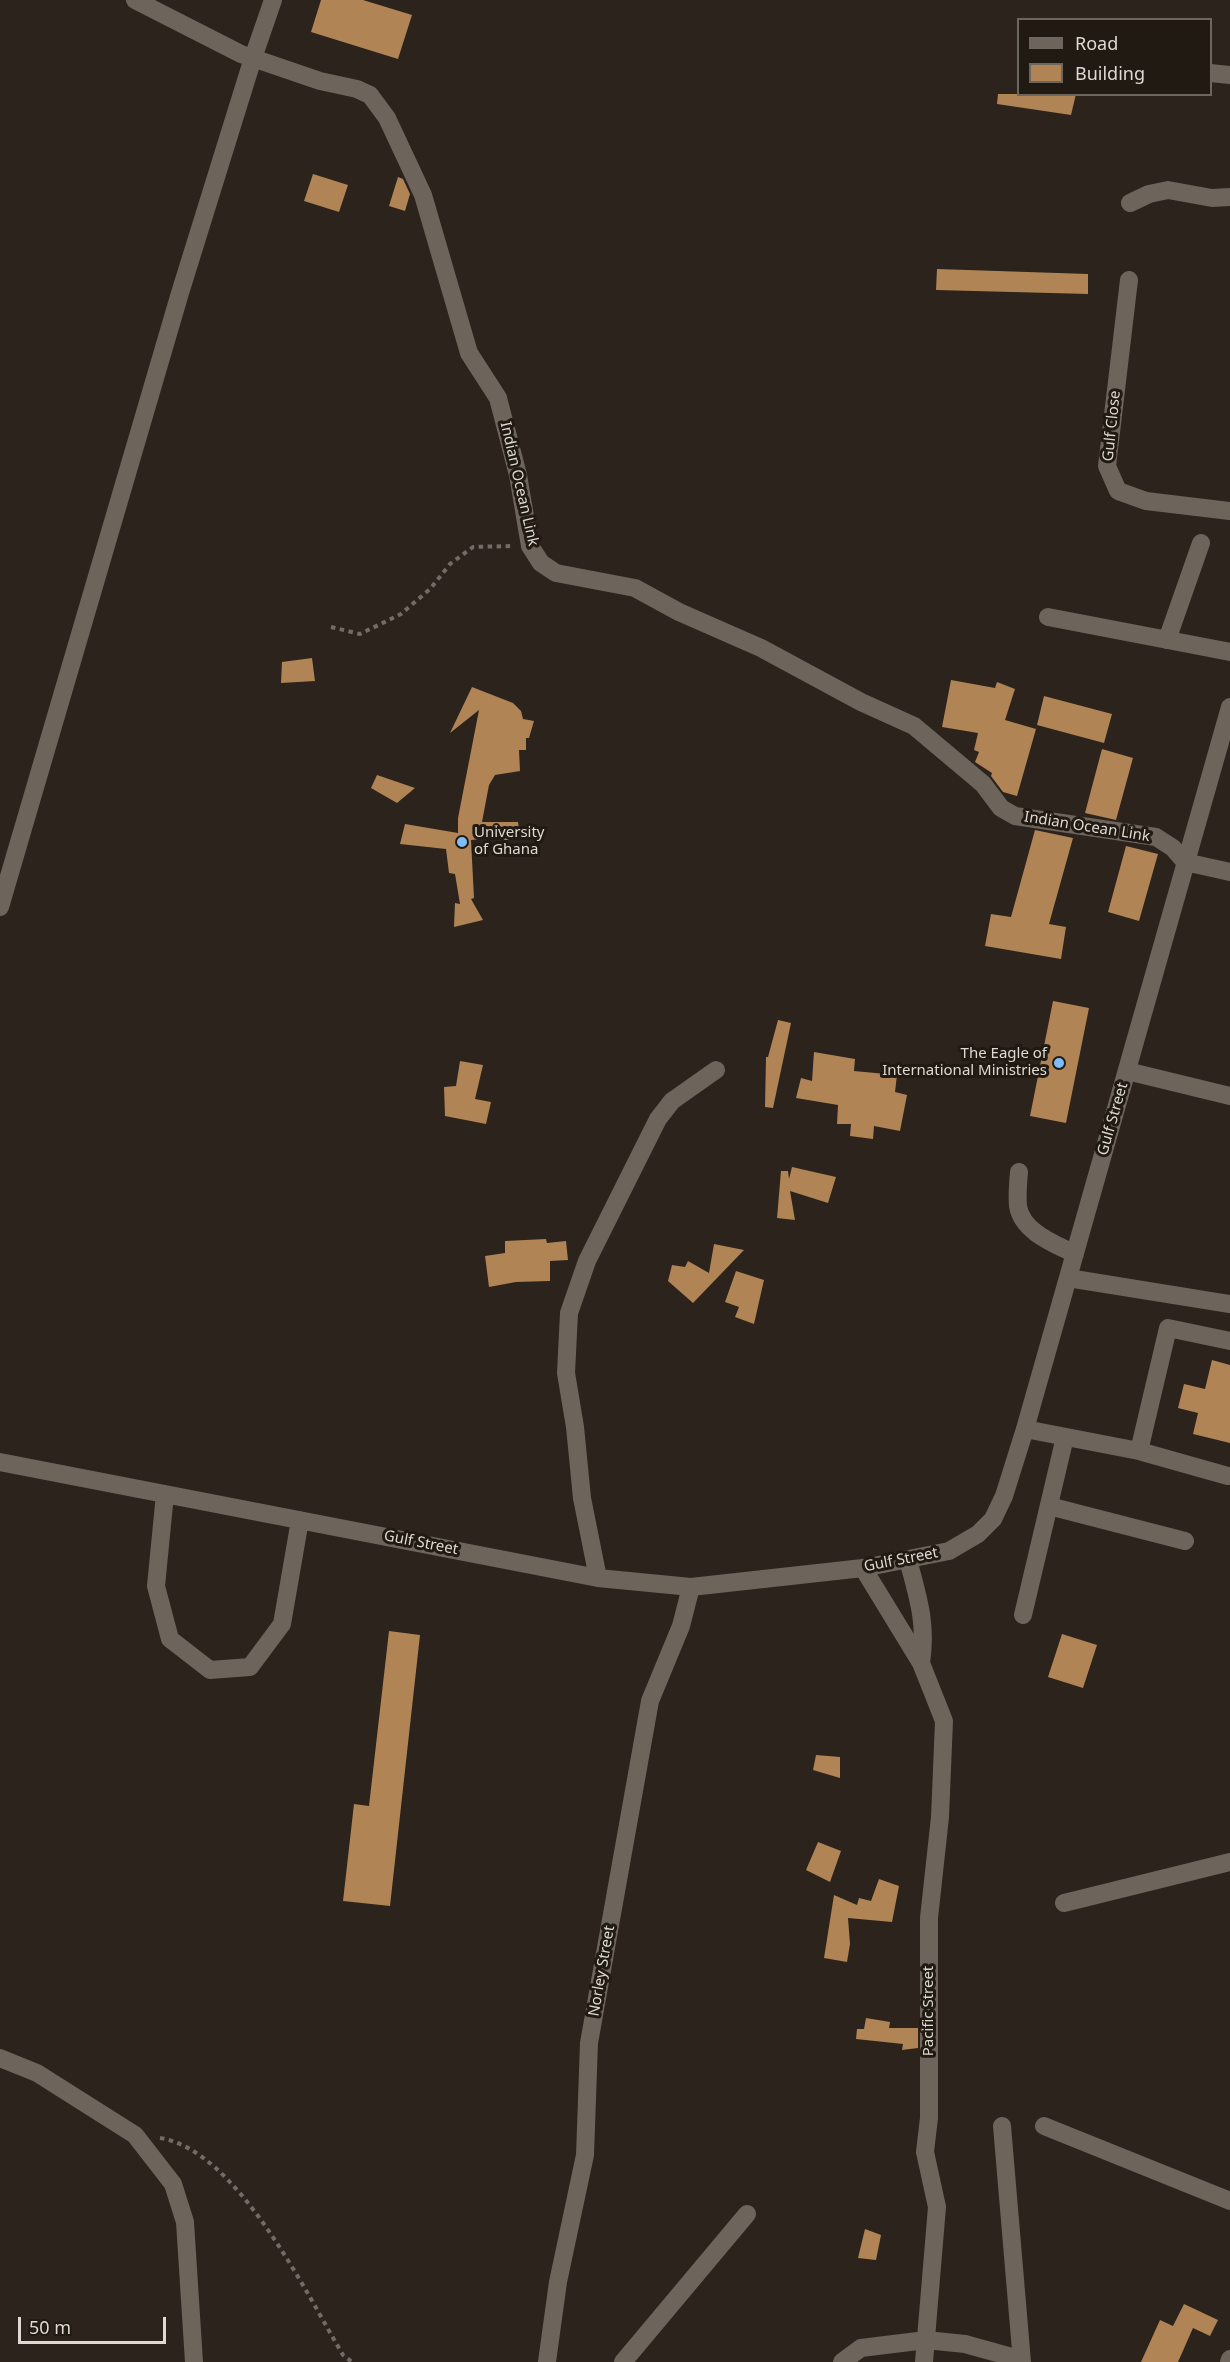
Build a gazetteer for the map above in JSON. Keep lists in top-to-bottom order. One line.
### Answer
{"streets":{"street":["Gulf Close","Indian Ocean Link","Gulf Street","Norley Street","Pacific Street"]},"crossings":[["Indian Ocean Link","Gulf Street"],["Gulf Street","Norley Street"],["Gulf Street","Pacific Street"]],"places":["University of Ghana","The Eagle of International Ministries"],"legend":["Road","Building"],"scale_bar":"50 m"}
